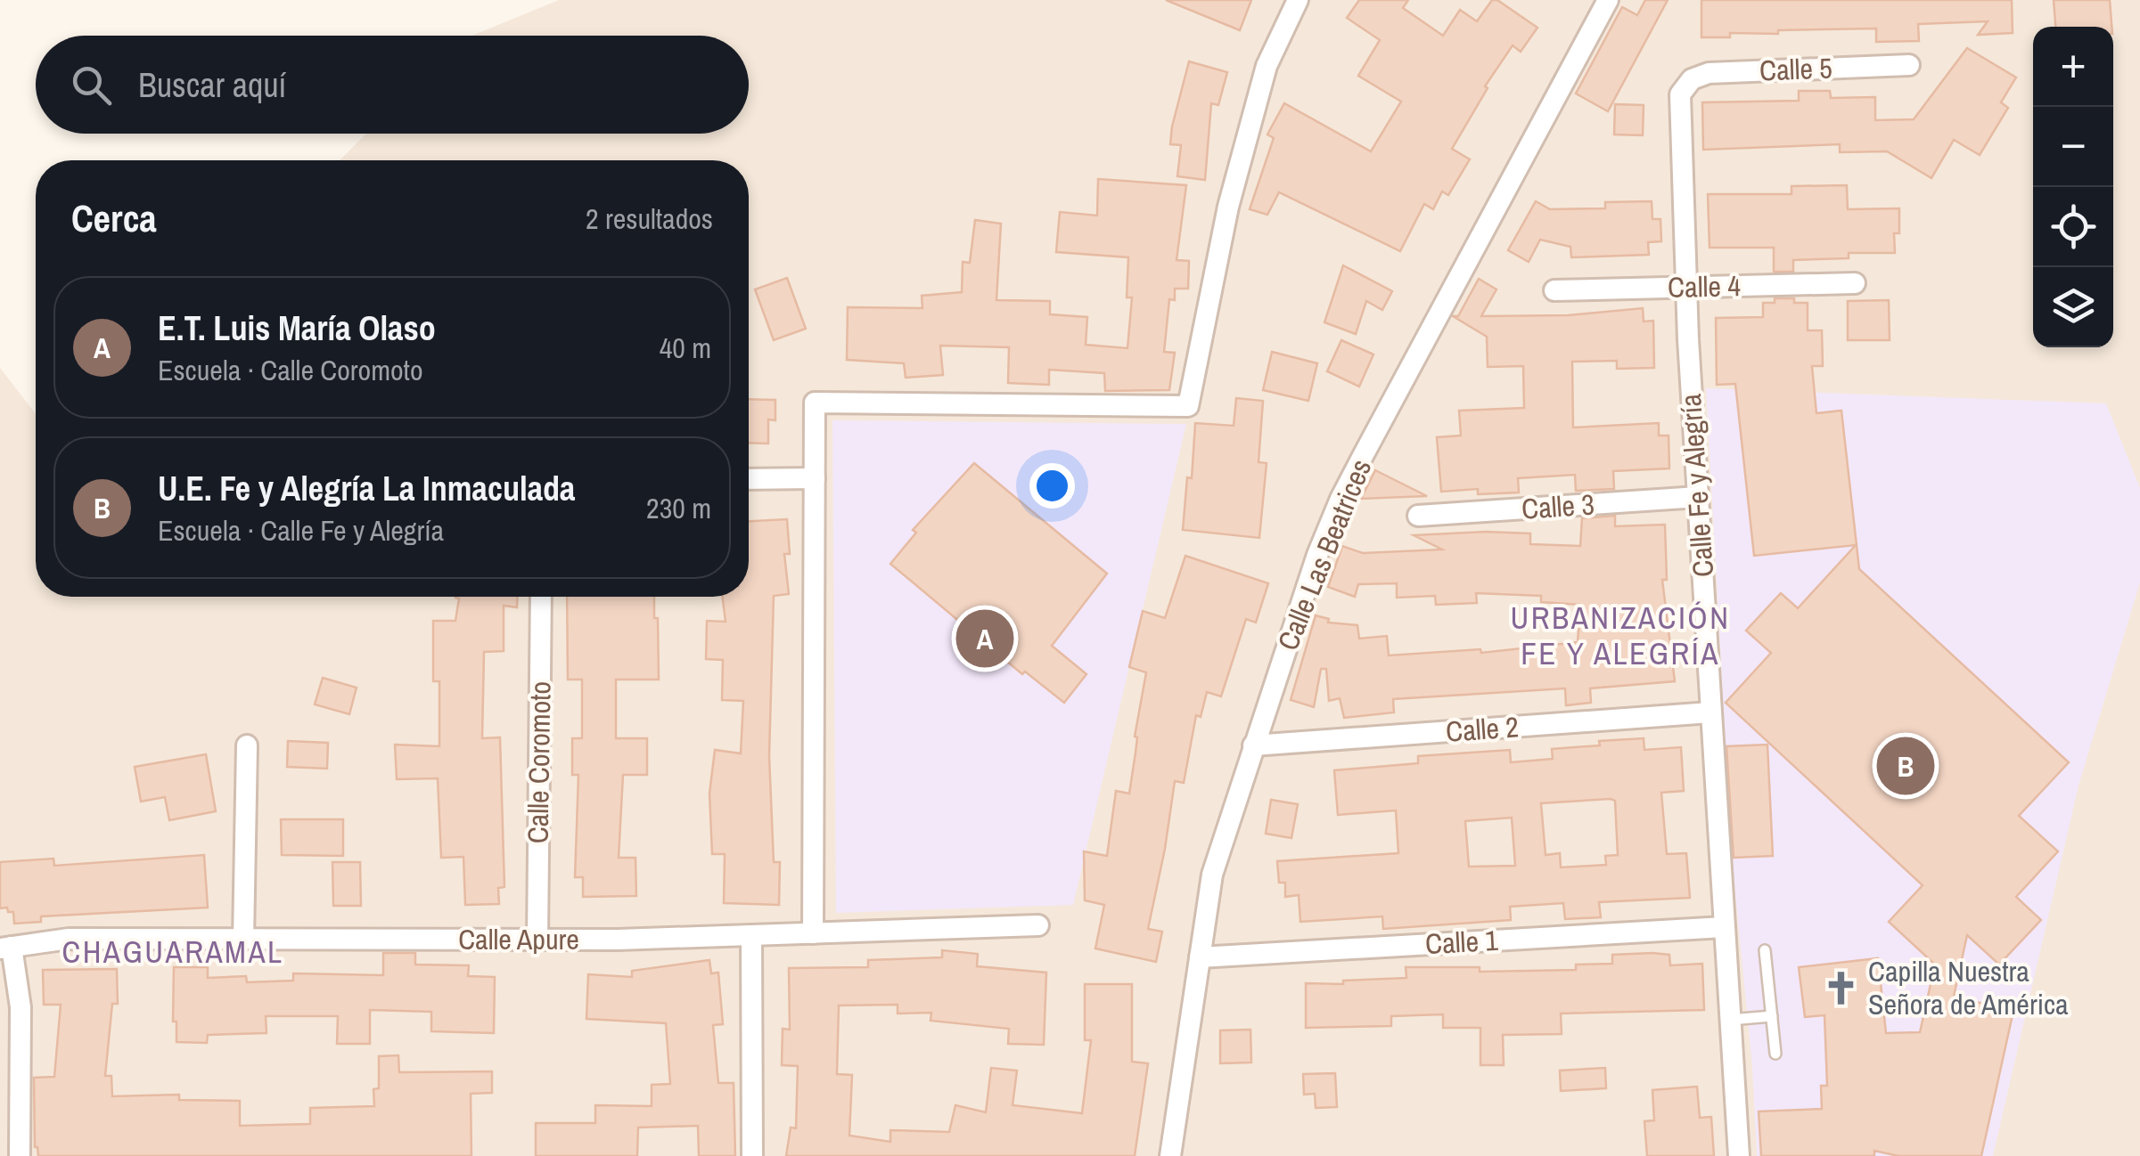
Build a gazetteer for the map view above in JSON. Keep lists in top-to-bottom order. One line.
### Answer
{"streets":{"street":["Calle 5","Calle 4","Calle Fe y Alegría","Calle 3","Calle Las Beatrices","Calle 2","Calle Coromoto","Calle Apure","Calle 1"]},"crossings":[["Calle 5","Calle Fe y Alegría"],["Calle 4","Calle Fe y Alegría"],["Calle Fe y Alegría","Calle 3"],["Calle Fe y Alegría","Calle 2"],["Calle Fe y Alegría","Calle 1"],["Calle Las Beatrices","Calle 2"],["Calle Las Beatrices","Calle 1"],["Calle Coromoto","Calle Apure"]],"districts":["URBANIZACIÓN FE Y ALEGRÍA","CHAGUARAMAL"],"places":{"church":["Capilla Nuestra Señora de América"]},"page":{"map_buttons":["+","−"],"search":"Buscar aquí","heading":["Cerca","2 resultados"],"list":[{"mark":"A","name":"E.T. Luis María Olaso","note":"Escuela · Calle Coromoto","value":"40 m"},{"mark":"B","name":"U.E. Fe y Alegría La Inmaculada","note":"Escuela · Calle Fe y Alegría","value":"230 m"}],"pins":["A","B"]}}
